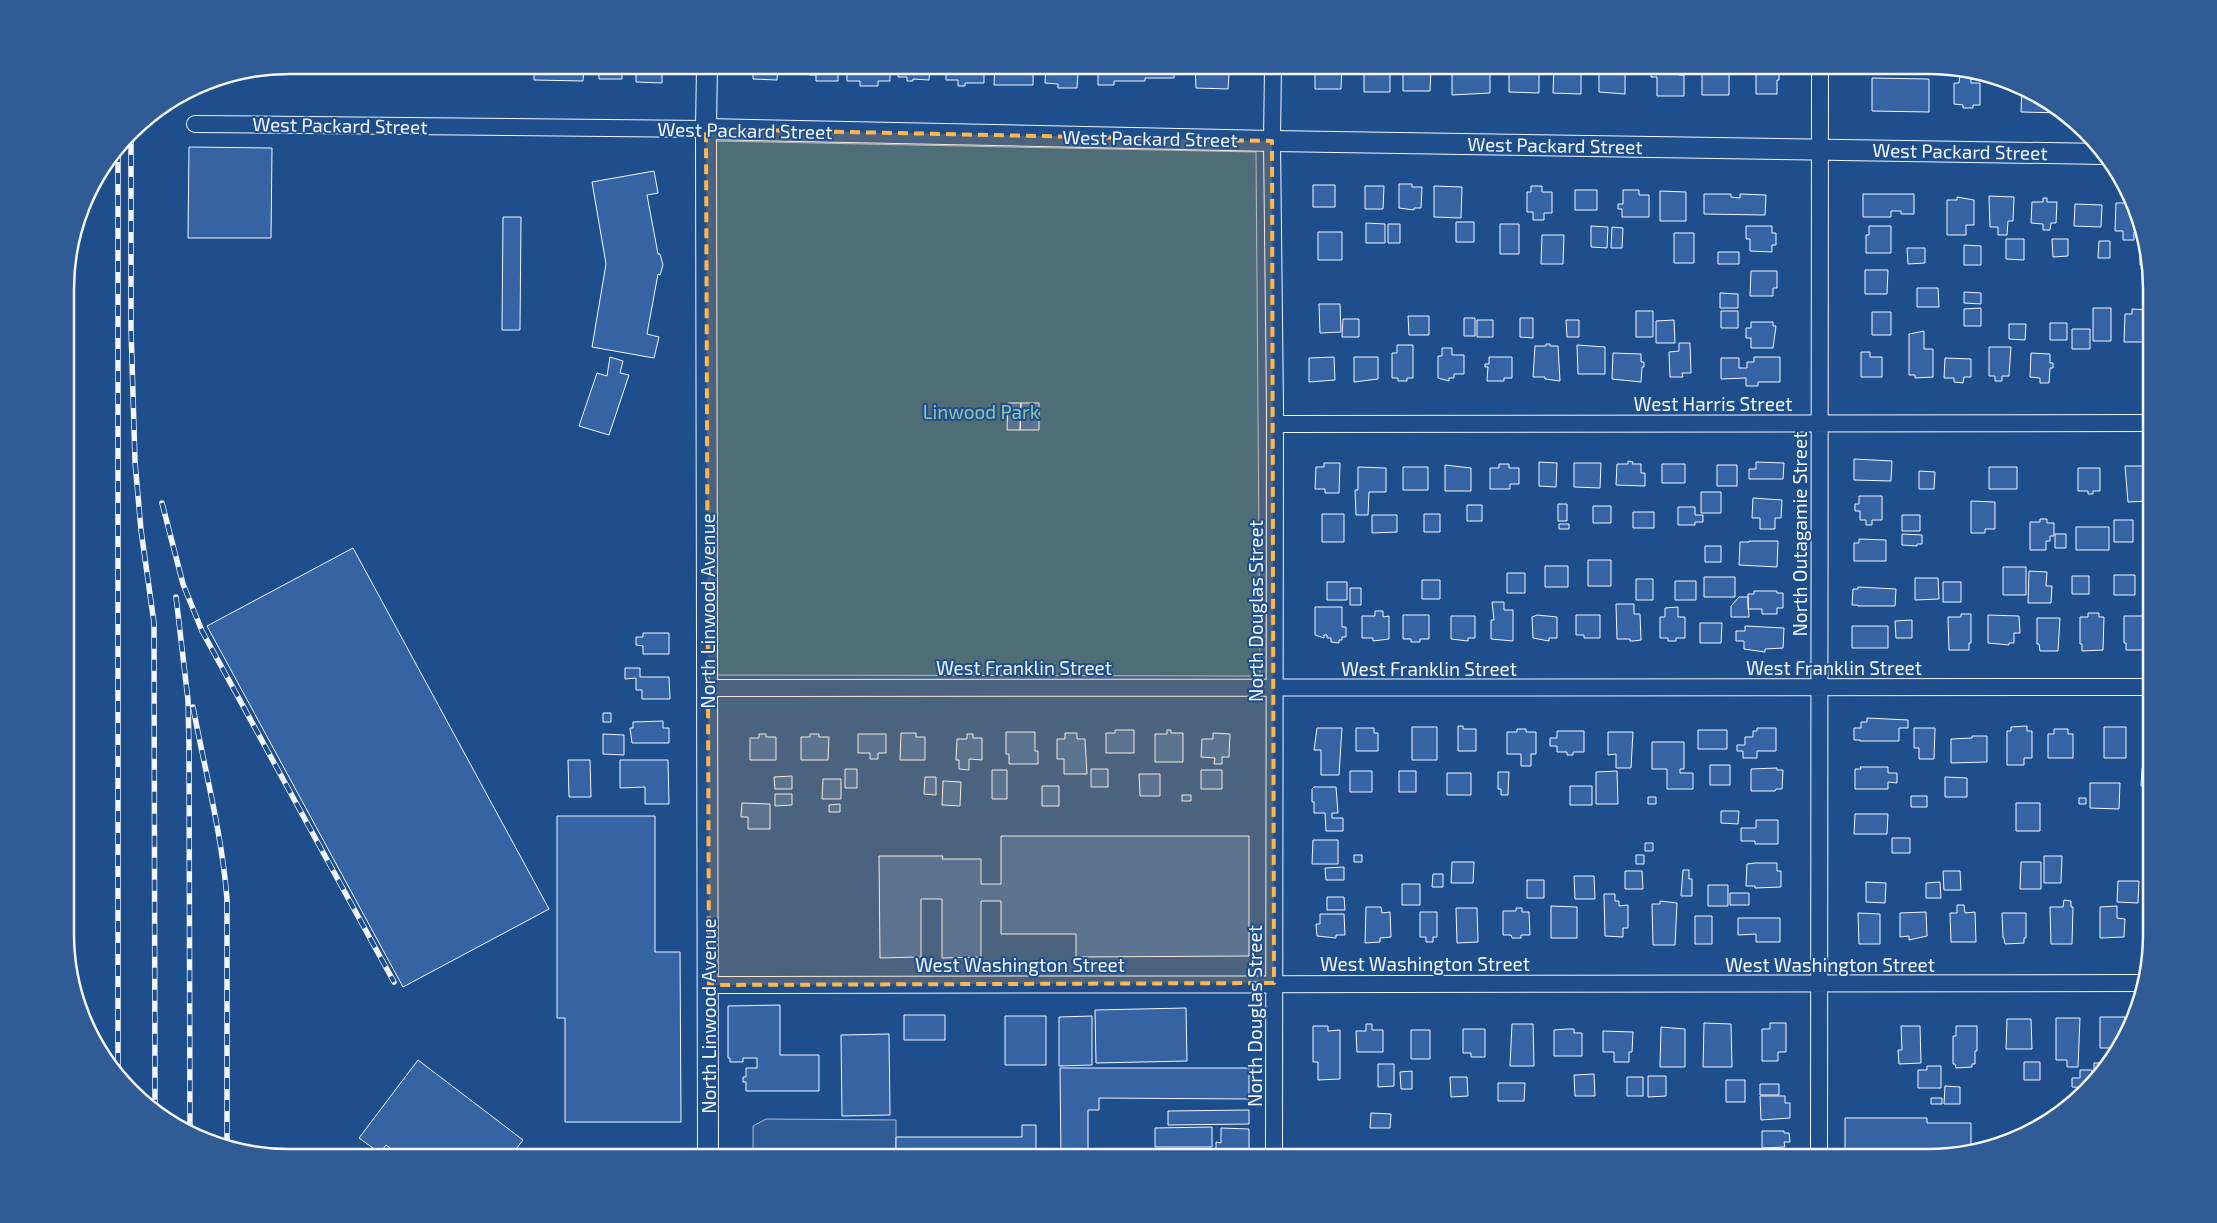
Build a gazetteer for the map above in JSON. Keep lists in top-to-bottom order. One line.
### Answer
{"streets":{"street":["West Packard Street","West Harris Street","North Outagamie Street","North Linwood Avenue","North Douglas Street","West Franklin Street","West Washington Street"]},"crossings":[["West Packard Street","North Outagamie Street"],["West Packard Street","North Linwood Avenue"],["West Packard Street","North Douglas Street"],["West Harris Street","North Outagamie Street"],["West Harris Street","North Douglas Street"],["North Outagamie Street","West Franklin Street"],["North Outagamie Street","West Washington Street"],["North Linwood Avenue","West Franklin Street"],["North Linwood Avenue","West Washington Street"],["North Douglas Street","West Franklin Street"],["North Douglas Street","West Washington Street"]],"parks":["Linwood Park"]}
